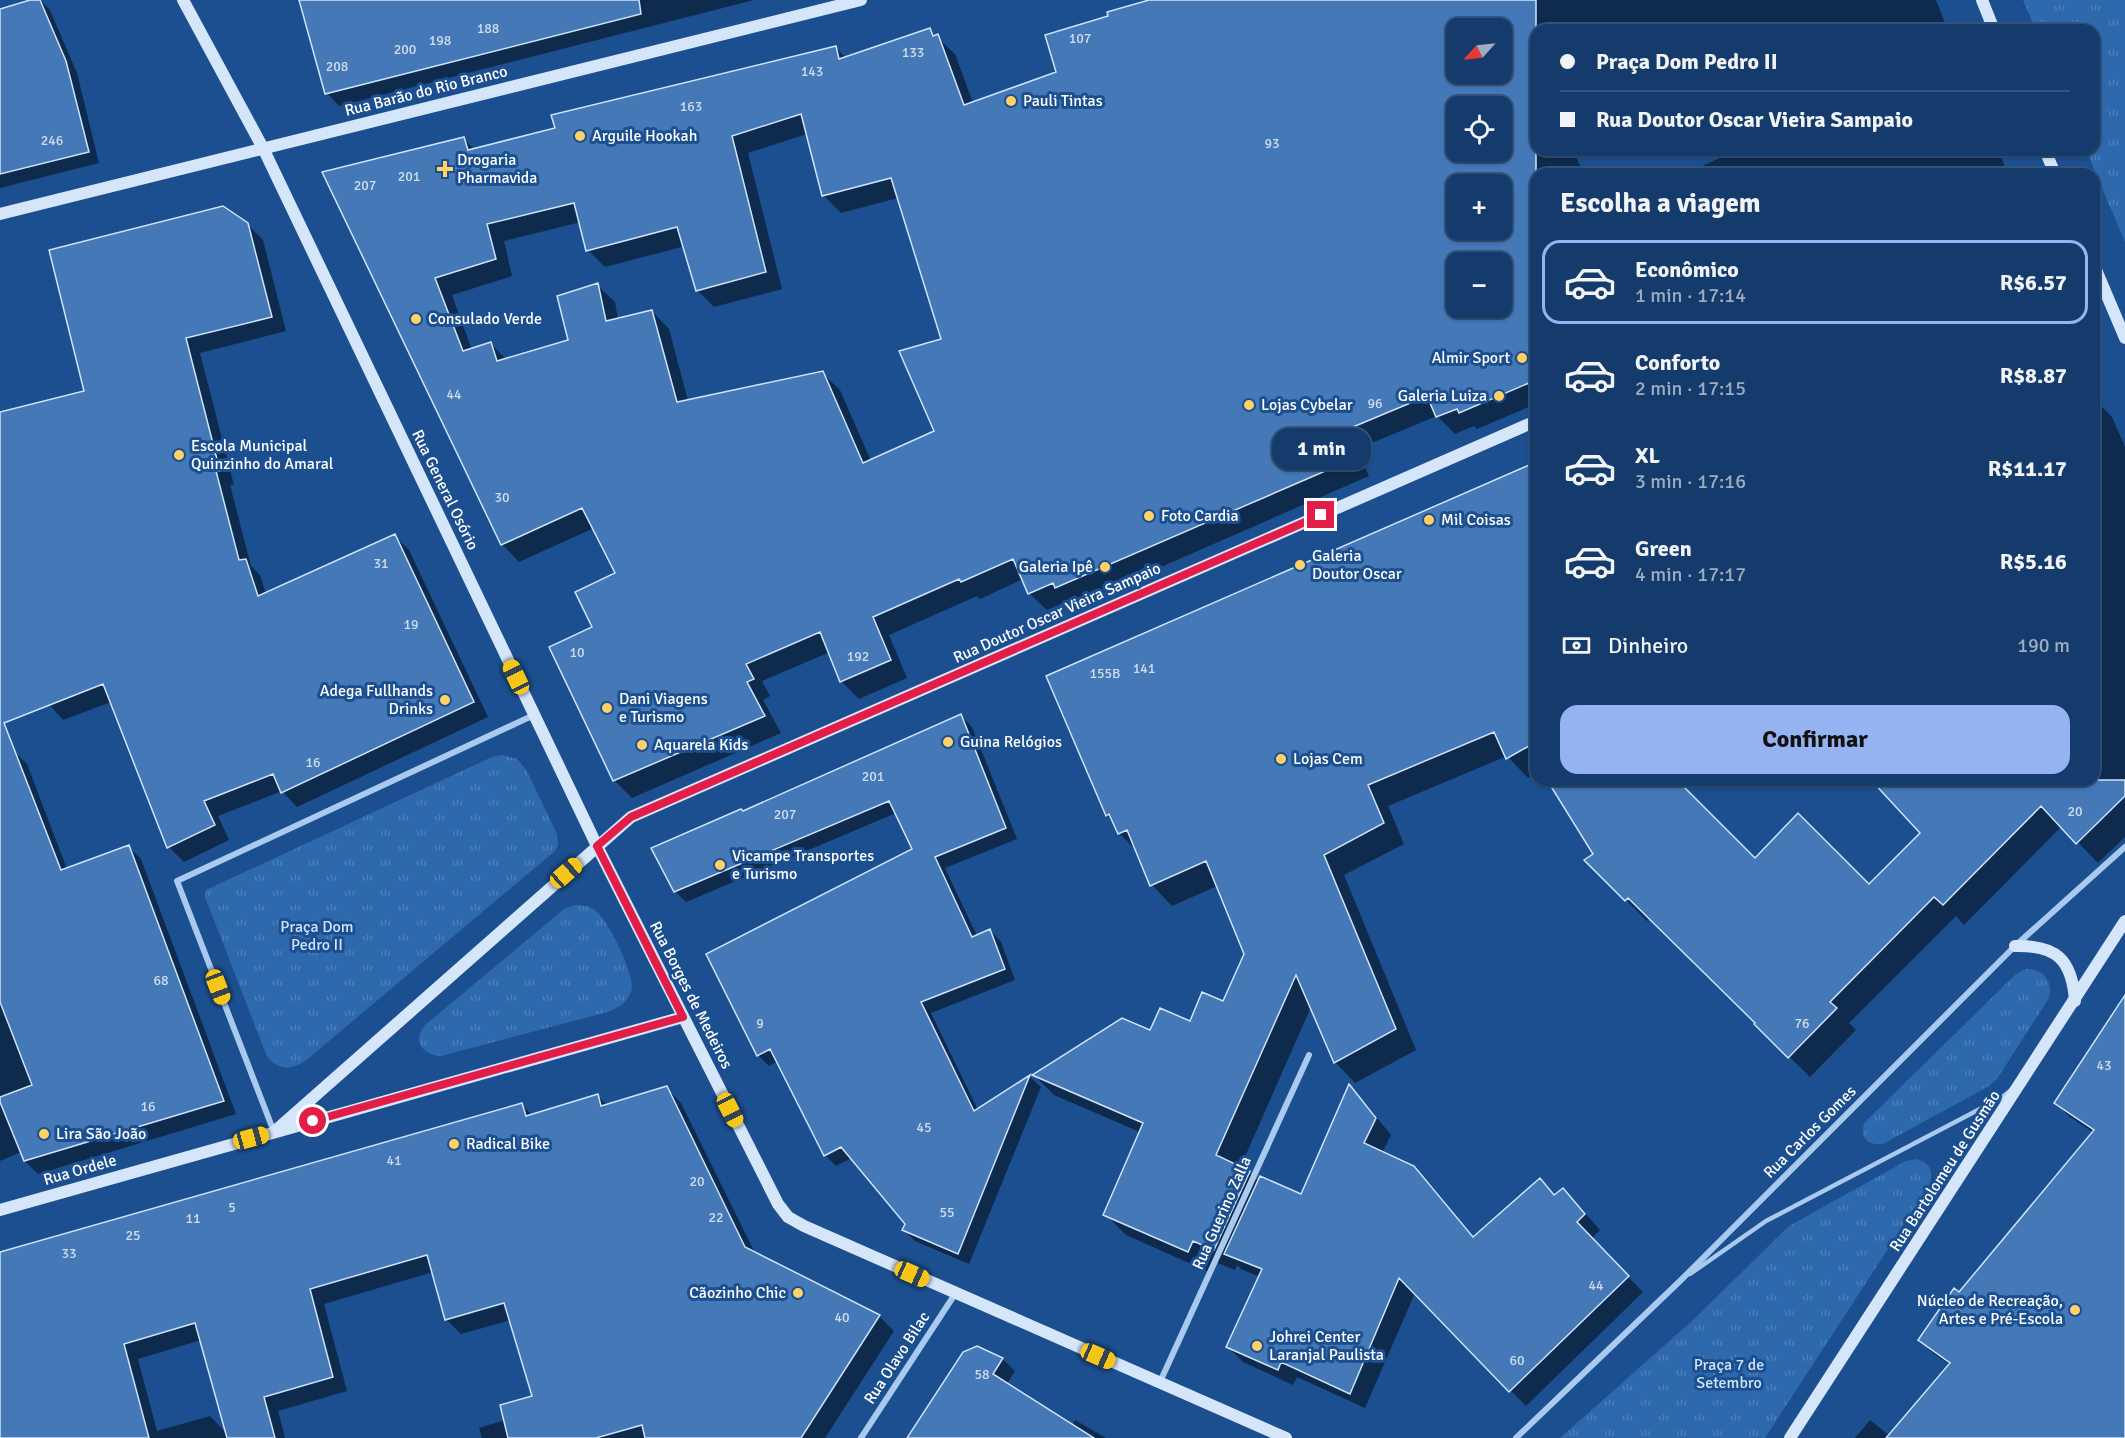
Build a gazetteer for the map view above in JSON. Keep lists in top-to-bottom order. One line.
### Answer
{"streets":{"street":["Rua Barão do Rio Branco","Rua General Osório","Rua Doutor Oscar Vieira Sampaio","Rua Borges de Medeiros","Rua Carlos Gomes","Rua Ordele","Rua Bartolomeu de Gusmão","Rua Guerino Zalla","Rua Olavo Bilac"]},"crossings":[["Rua Barão do Rio Branco","Rua General Osório"],["Rua General Osório","Rua Doutor Oscar Vieira Sampaio"],["Rua General Osório","Rua Borges de Medeiros"],["Rua Doutor Oscar Vieira Sampaio","Rua Borges de Medeiros"],["Rua Borges de Medeiros","Rua Guerino Zalla"],["Rua Borges de Medeiros","Rua Olavo Bilac"]],"parks":["Praça Dom Pedro II","Praça 7 de Setembro"],"places":{"other":["Pauli Tintas","Arguile Hookah","Consulado Verde","Almir Sport","Galeria Luiza","Lojas Cybelar","Escola Municipal Quinzinho do Amaral","Foto Cardia","Mil Coisas","Galeria Doutor Oscar","Galeria Ipê","Adega Fullhands Drinks","Dani Viagens e Turismo","Guina Relógios","Aquarela Kids","Lojas Cem","Vicampe Transportes e Turismo","Lira São João","Radical Bike","Cãozinho Chic","Núcleo de Recreação, Artes e Pré-Escola","Johrei Center Laranjal Paulista"],"health":["Drogaria Pharmavida"]},"house_numbers":["188","107","198","200","133","208","143","163","246","93","201","207","44","96","30","31","19","10","192","141","155B","16","201","20","207","68","9","76","43","16","45","41","20","5","55","22","11","25","33","44","40","60","58"],"north":"bottom left","page":{"map_buttons":["+","−"],"banner":["Praça Dom Pedro II","Rua Doutor Oscar Vieira Sampaio"],"heading":"Escolha a viagem","list":[{"name":"Econômico","note":"1 min · 17:14","value":"R$6.57"},{"name":"Conforto","note":"2 min · 17:15","value":"R$8.87"},{"name":"XL","note":"3 min · 17:16","value":"R$11.17"},{"name":"Green","note":"4 min · 17:17","value":"R$5.16"}],"bubble":"1 min","pay":["Dinheiro","190 m"],"buttons":"Confirmar"}}
